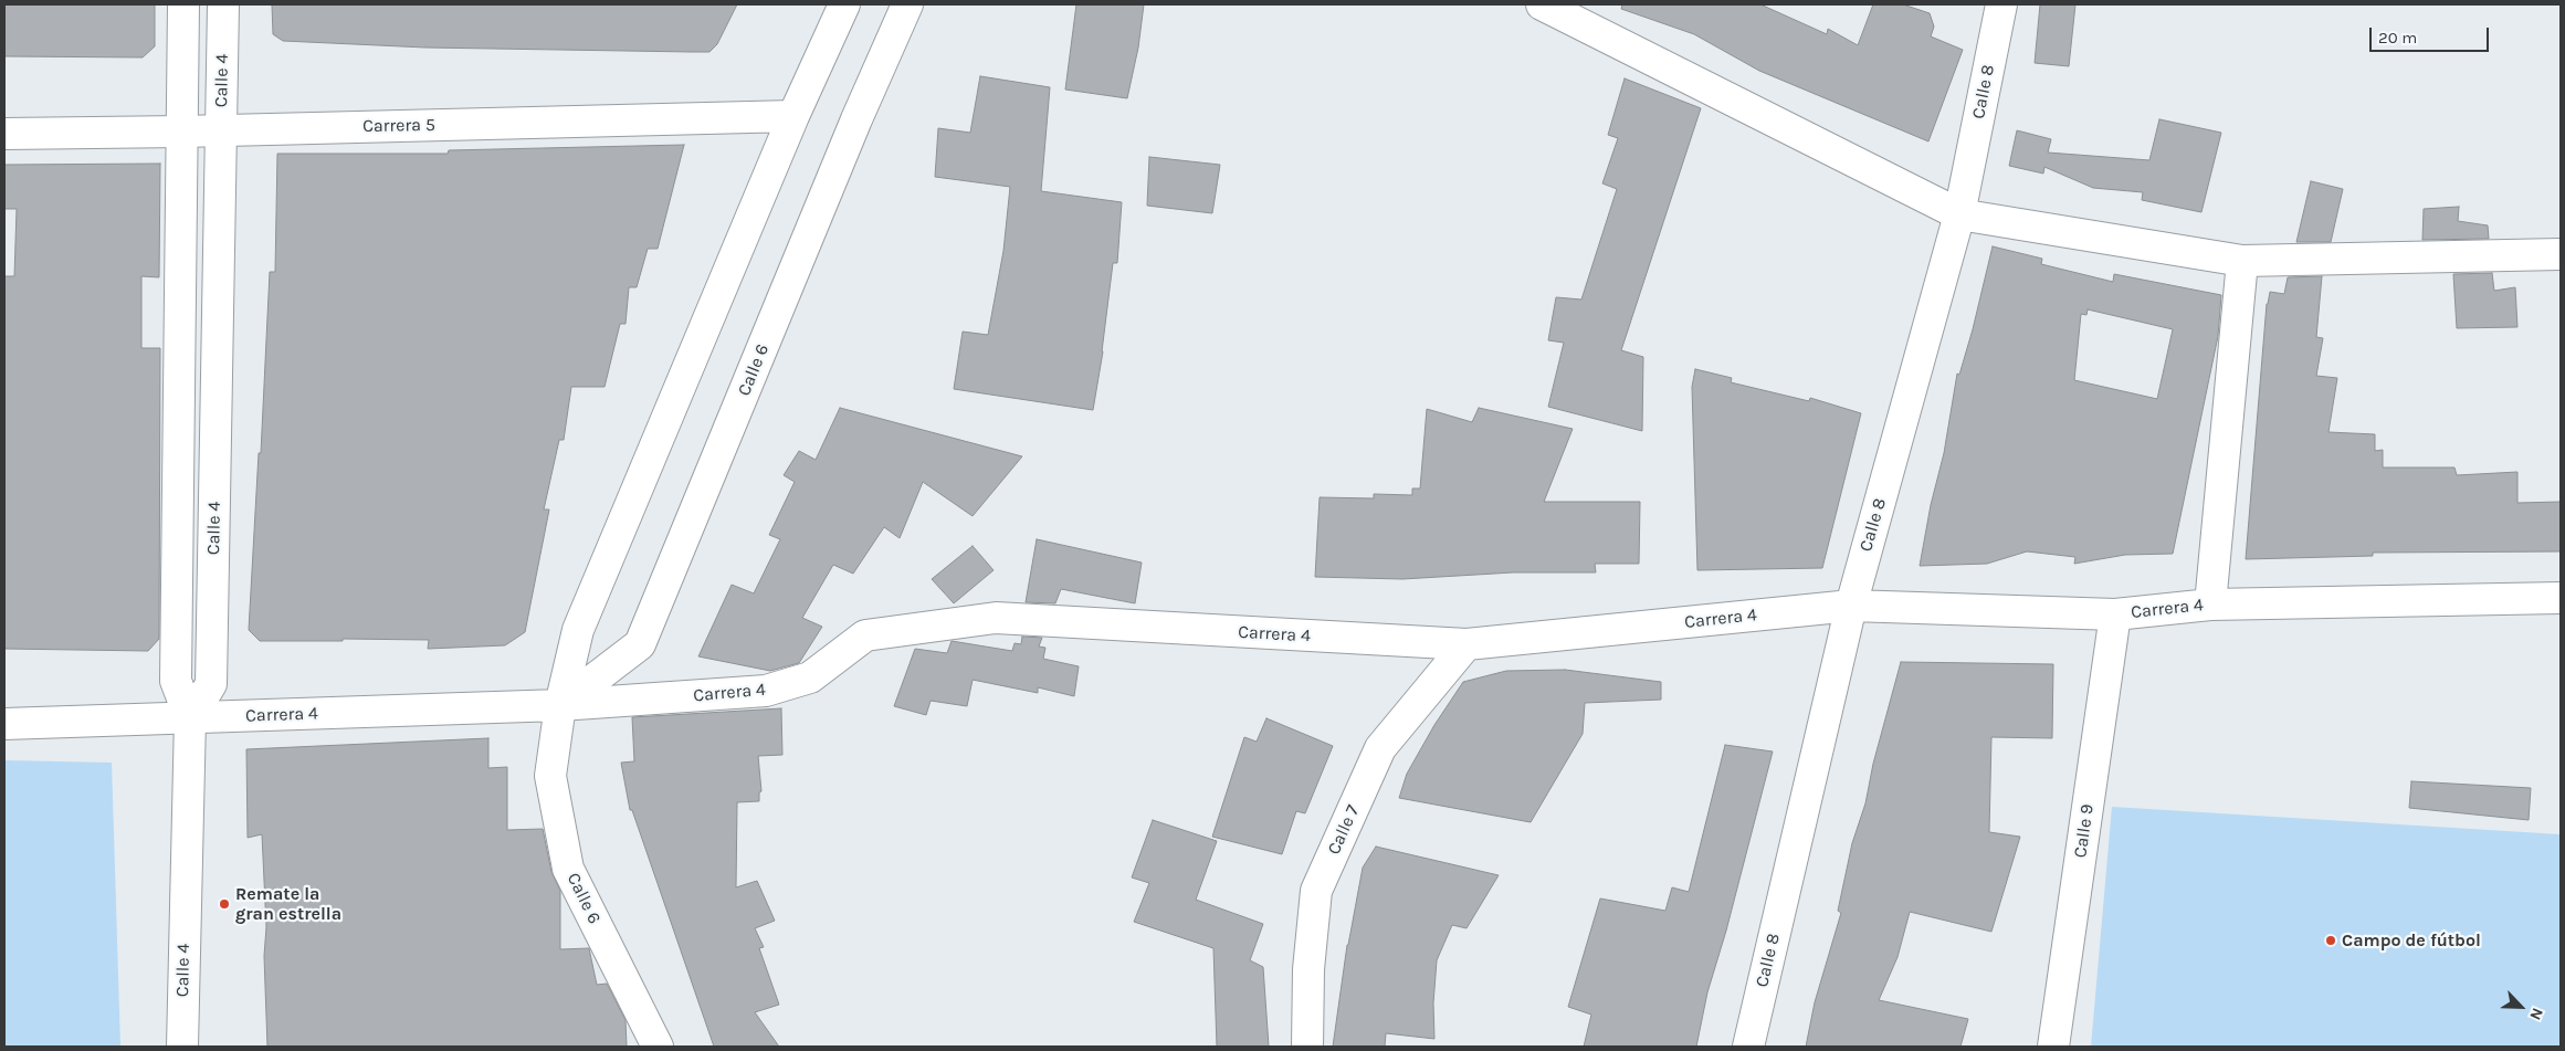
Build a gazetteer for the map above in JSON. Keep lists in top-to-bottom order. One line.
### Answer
{"streets":{"street":["Calle 4","Calle 8","Carrera 5","Calle 6","Carrera 4","Calle 7","Calle 9"]},"crossings":[["Calle 4","Carrera 5"],["Calle 4","Carrera 4"],["Calle 8","Carrera 4"],["Carrera 5","Calle 6"],["Calle 6","Carrera 4"],["Carrera 4","Calle 7"],["Carrera 4","Calle 9"]],"places":["Remate la gran estrella","Campo de fútbol"],"scale_bar":"20 m","north":"bottom right"}
